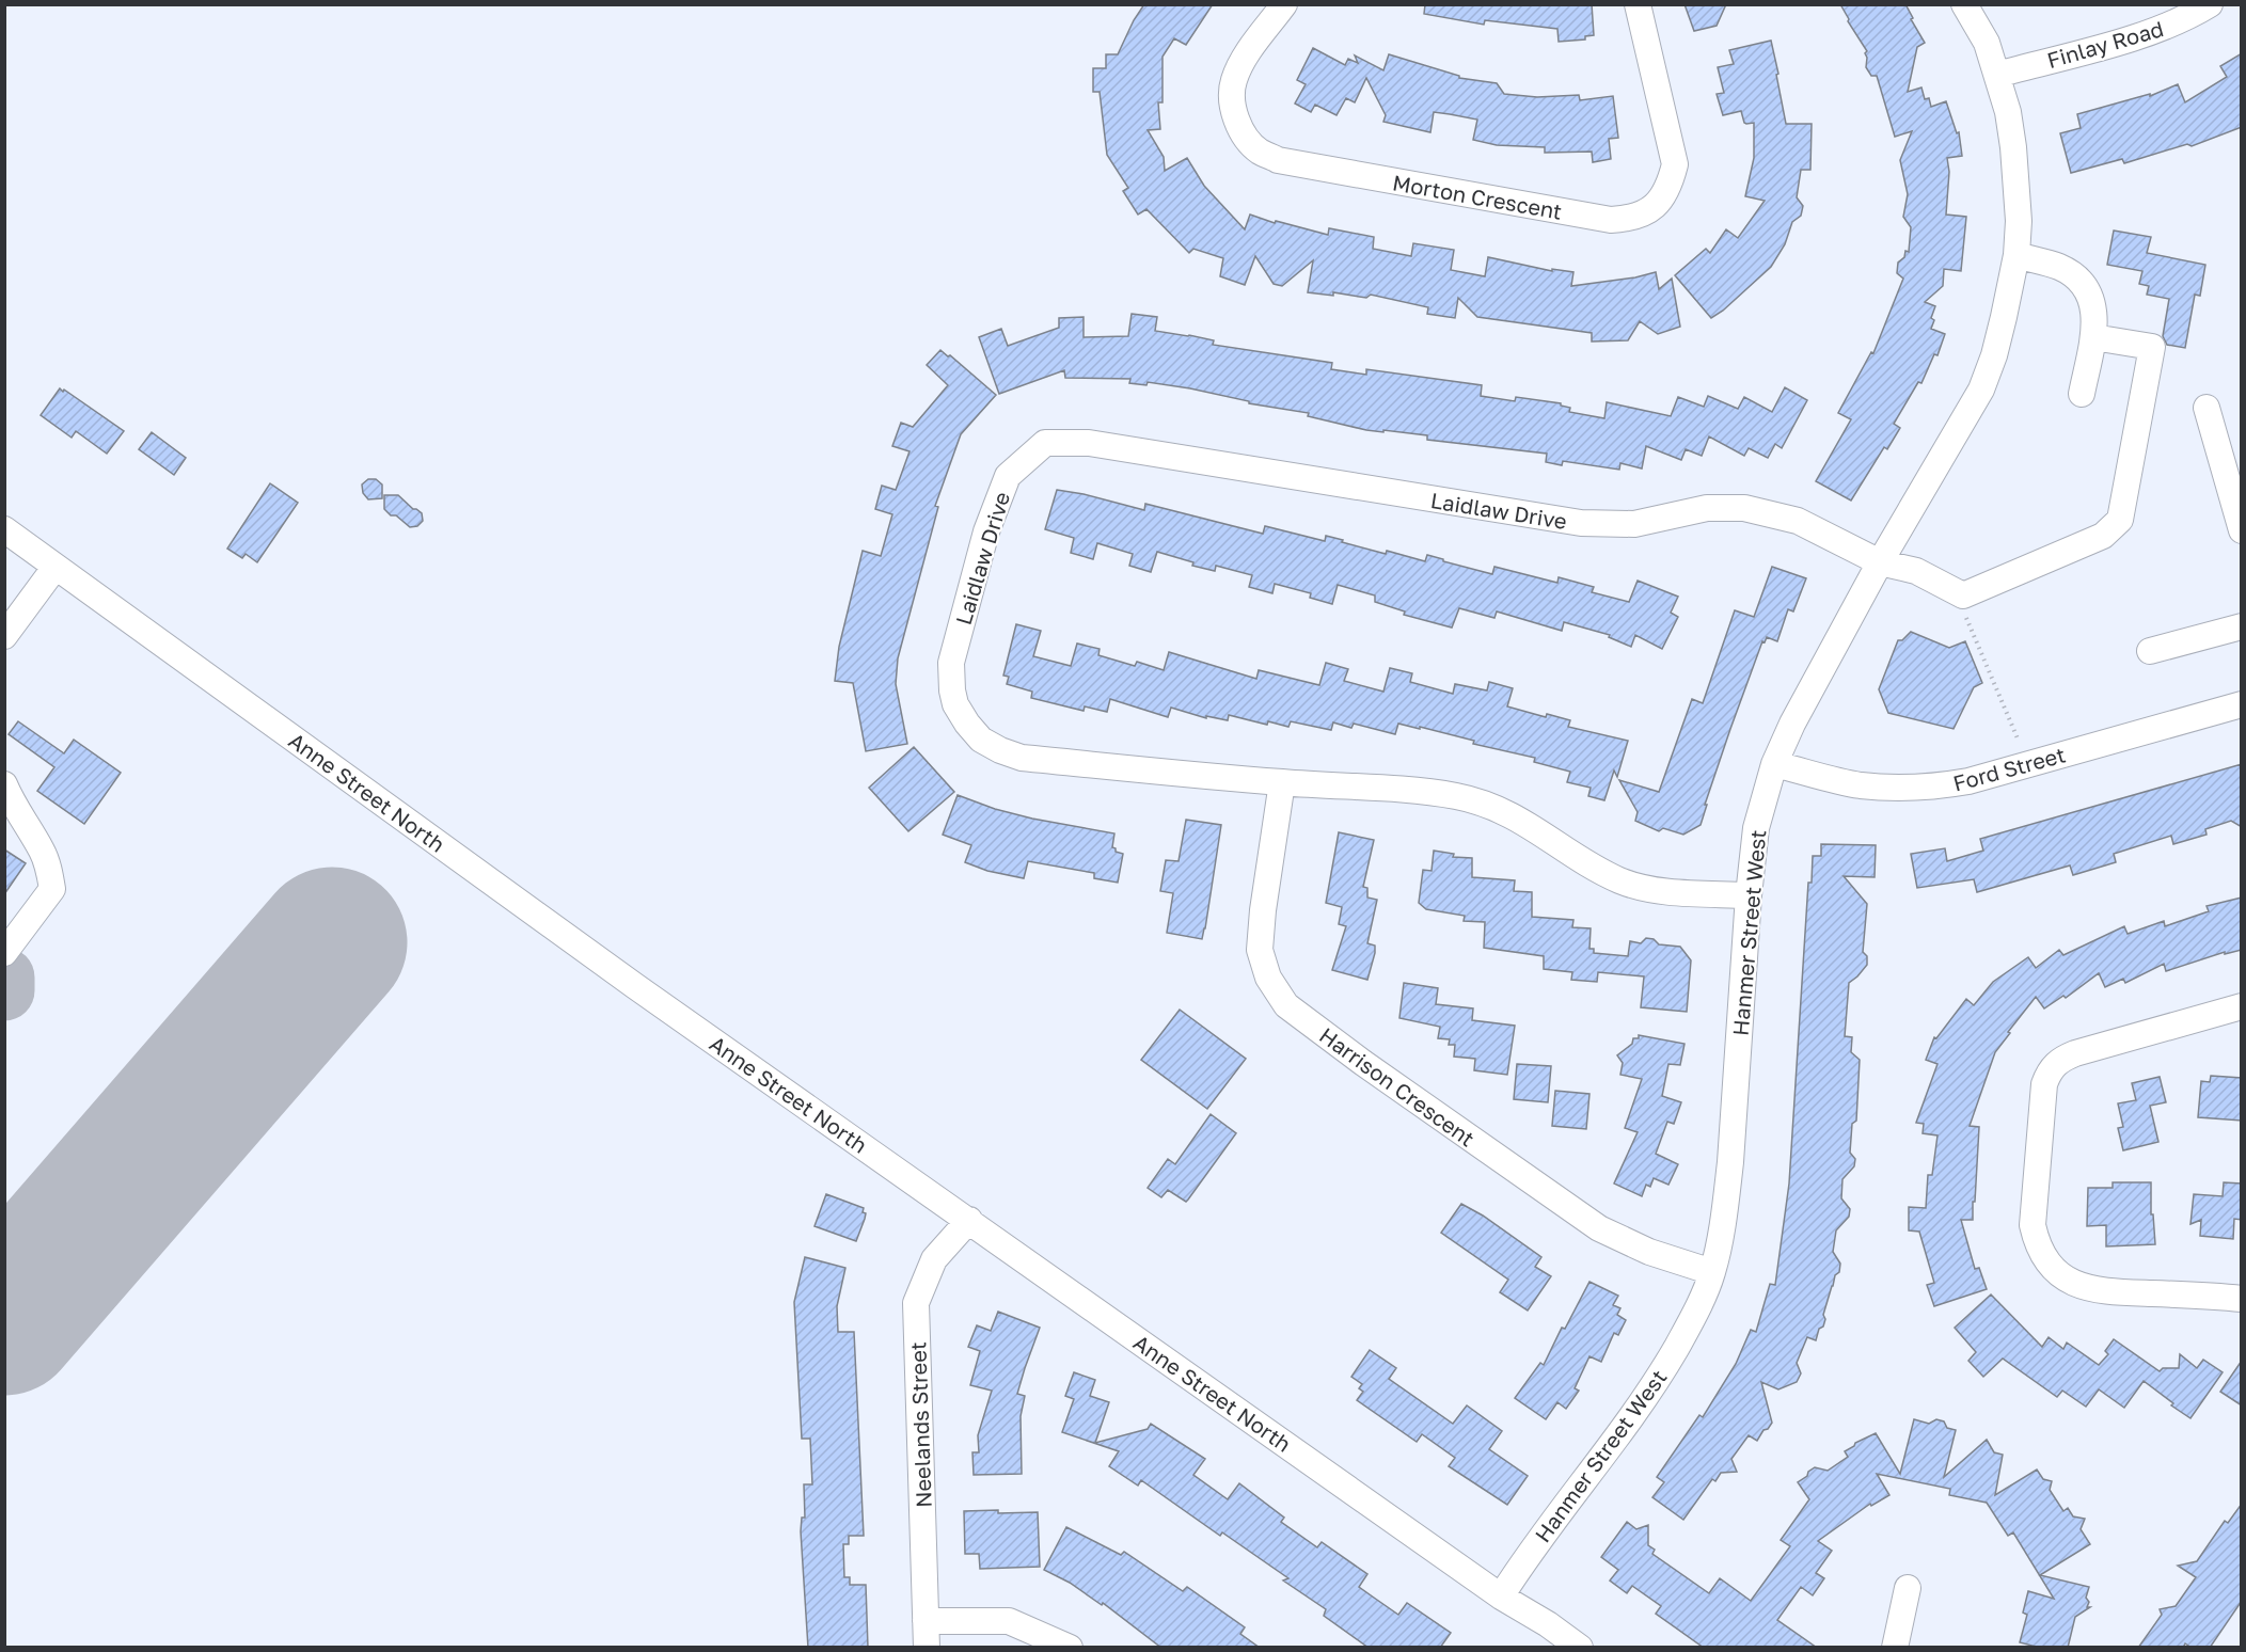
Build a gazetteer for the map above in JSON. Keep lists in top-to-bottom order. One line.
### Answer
{"streets":{"street":["Finlay Road","Morton Crescent","Laidlaw Drive","Ford Street","Anne Street North","Hanmer Street West","Harrison Crescent","Neelands Street"]},"crossings":[["Finlay Road","Hanmer Street West"],["Laidlaw Drive","Hanmer Street West"],["Laidlaw Drive","Harrison Crescent"],["Ford Street","Hanmer Street West"],["Anne Street North","Hanmer Street West"],["Anne Street North","Neelands Street"],["Hanmer Street West","Harrison Crescent"]]}
